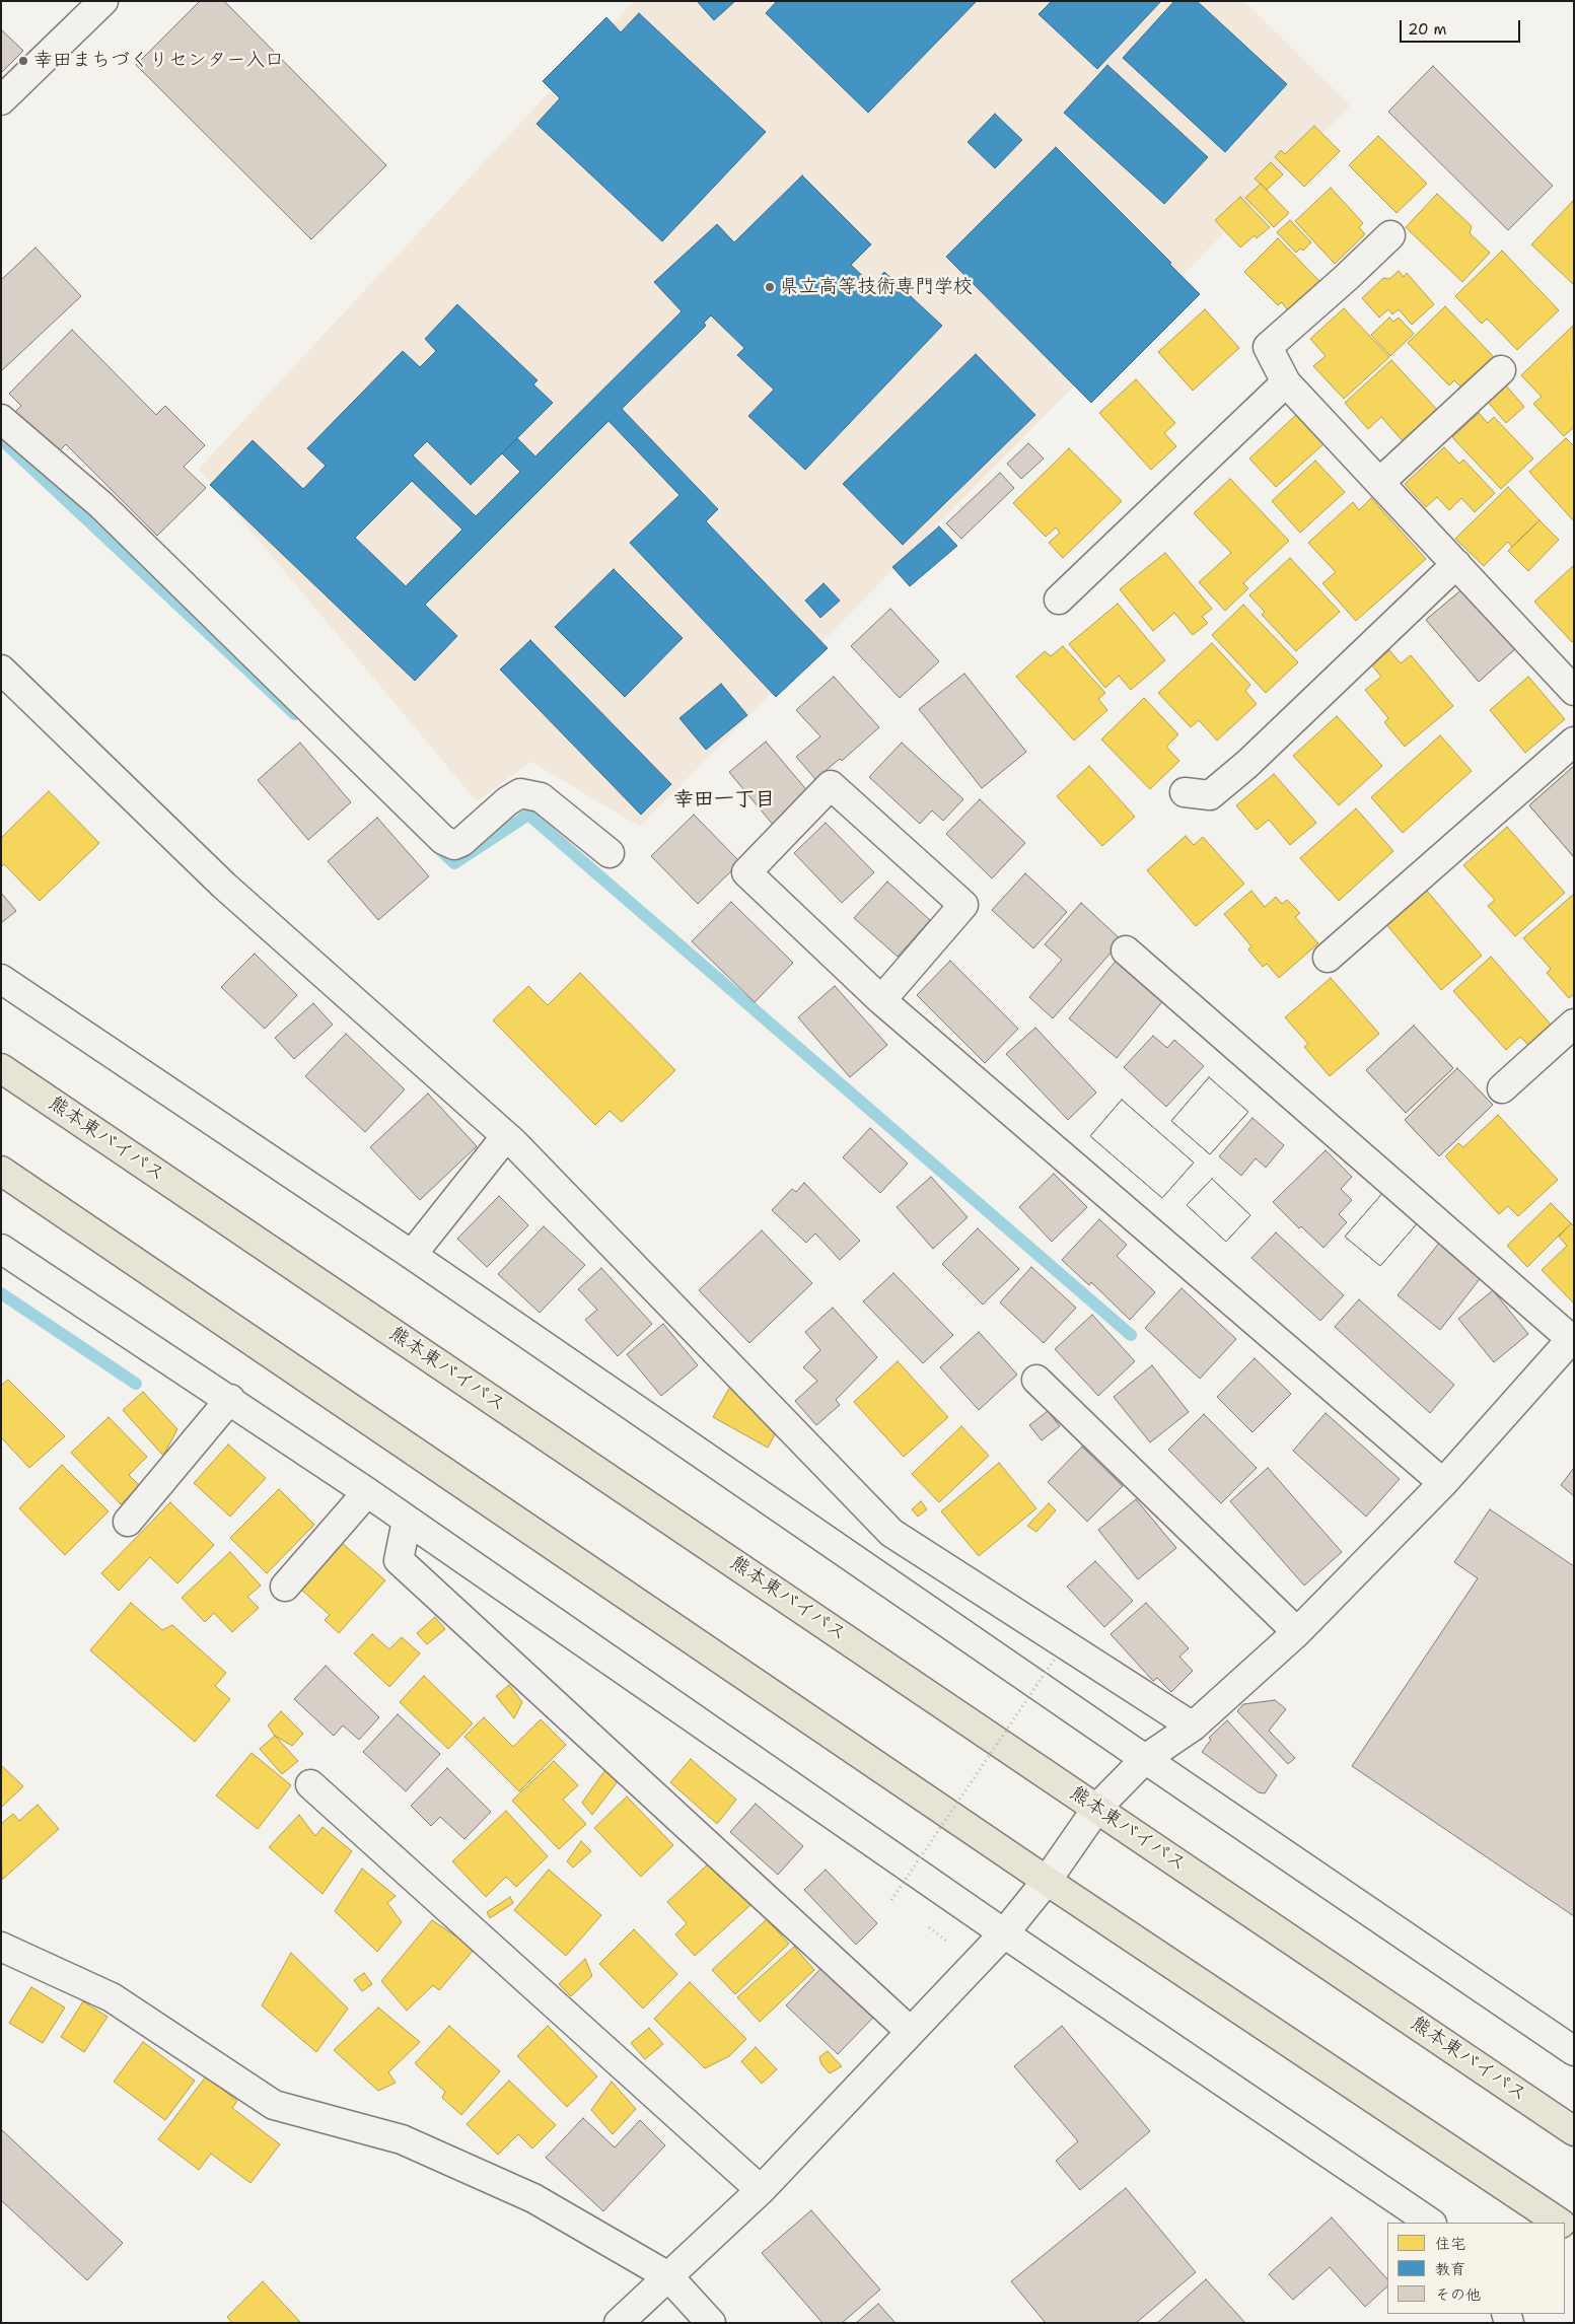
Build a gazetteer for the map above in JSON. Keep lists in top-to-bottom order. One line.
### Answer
{"streets":{"highway":["熊本東バイパス"]},"districts":["幸田一丁目"],"places":["幸田まちづくりセンター入口","県立高等技術専門学校"],"legend":["住宅","教育","その他"],"scale_bar":"20 m"}
